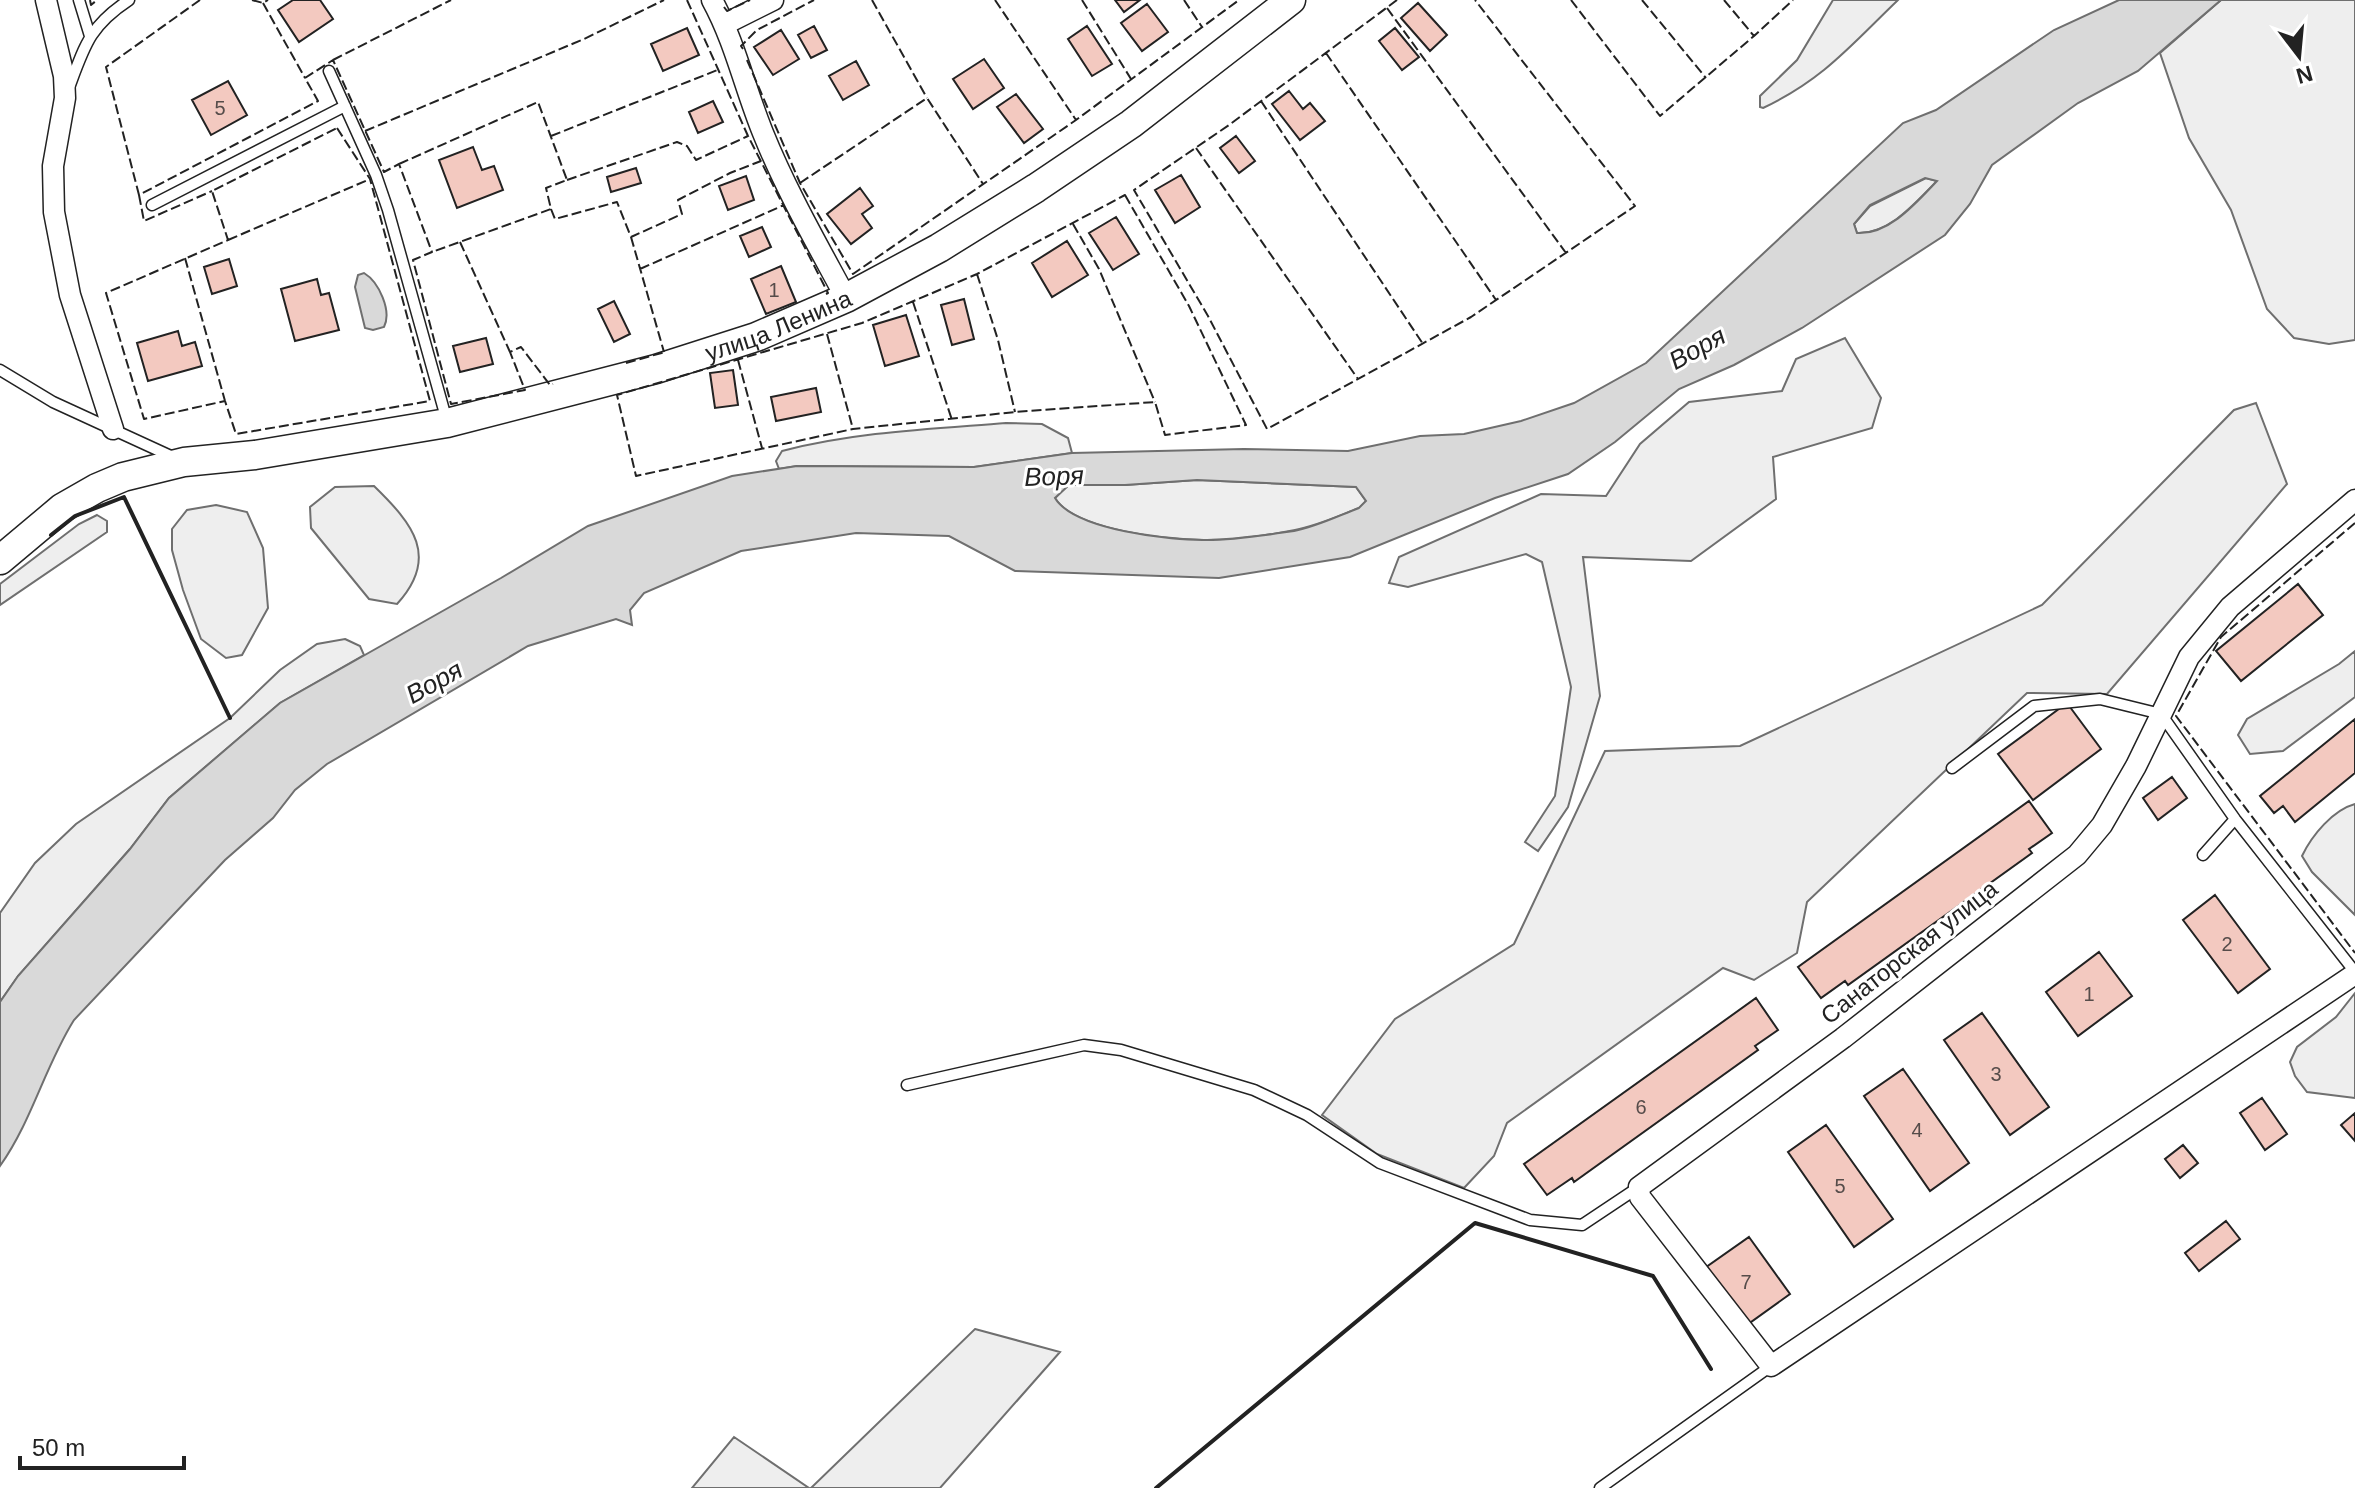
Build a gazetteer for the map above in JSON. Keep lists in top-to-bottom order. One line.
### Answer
{"streets":{"street":["улица Ленина","Санаторская улица"]},"water":["Воря"],"house_numbers":["5","1","2","1","3","6","4","5","7"],"scale_bar":"50 m","north":"bottom"}
